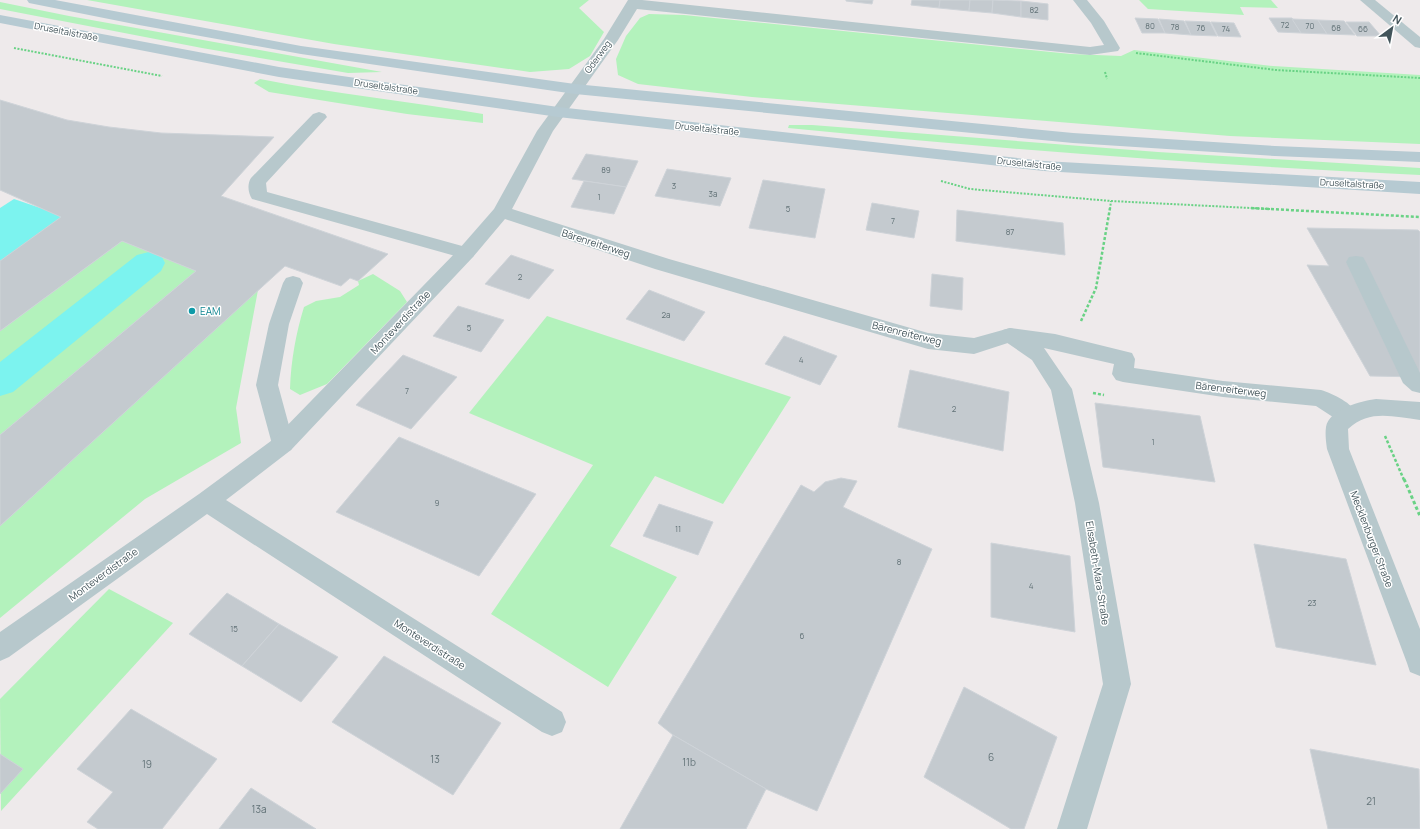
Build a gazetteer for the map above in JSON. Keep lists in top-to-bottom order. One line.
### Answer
{"streets":{"main road":["Druseltalstraße"],"street":["Oderweg","Bärenreiterweg","Monteverdistraße","Mecklenburger Straße","Elisabeth-Mara-Straße"]},"crossings":[["Druseltalstraße","Oderweg"],["Druseltalstraße","Monteverdistraße"],["Oderweg","Monteverdistraße"],["Bärenreiterweg","Monteverdistraße"],["Bärenreiterweg","Mecklenburger Straße"],["Bärenreiterweg","Elisabeth-Mara-Straße"]],"places":["EAM"],"house_numbers":["82","72","80","70","78","76","68","74","66","89","3","3a","1","5","7","87","2","2a","5","4","7","2","1","9","11","8","4","23","15","6","6","13","11b","19","21","13a"],"north":"top right"}
